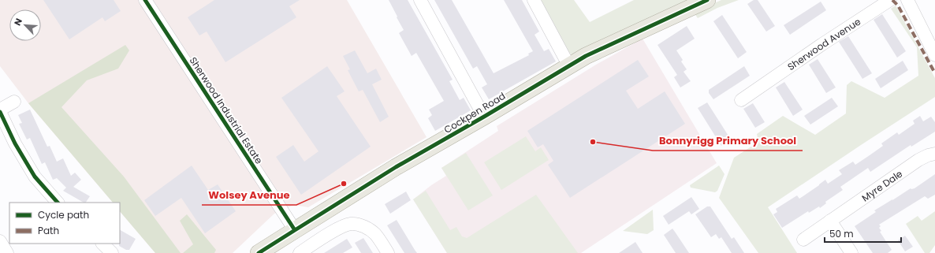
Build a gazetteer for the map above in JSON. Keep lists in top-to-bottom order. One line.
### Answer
{"streets":{"main road":["Cockpen Road"],"street":["Sherwood Avenue","Sherwood Industrial Estate","Myre Dale"]},"crossings":[["Sherwood Industrial Estate","Cockpen Road"]],"places":["Bonnyrigg Primary School","Wolsey Avenue"],"legend":["Cycle path","Path"],"scale_bar":"50 m","north":"top left"}
